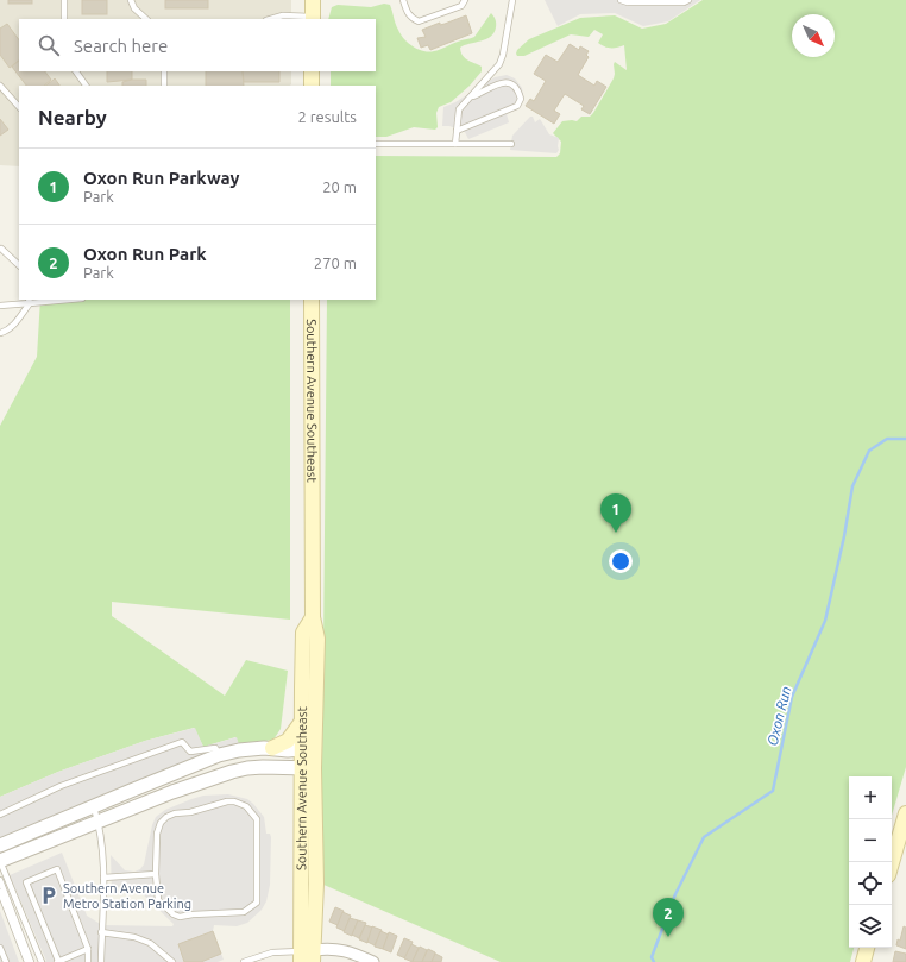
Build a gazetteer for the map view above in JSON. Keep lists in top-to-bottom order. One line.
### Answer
{"streets":{"main road":["Southern Avenue Southeast"]},"water":["Oxon Run"],"places":{"parking":["Southern Avenue Metro Station Parking"]},"north":"bottom right","page":{"search":"Search here","heading":["Nearby","2 results"],"list":[{"mark":"1","name":"Oxon Run Parkway","note":"Park","value":"20 m"},{"mark":"2","name":"Oxon Run Park","note":"Park","value":"270 m"}],"pins":["1","2"],"map_buttons":["+","−"]}}
